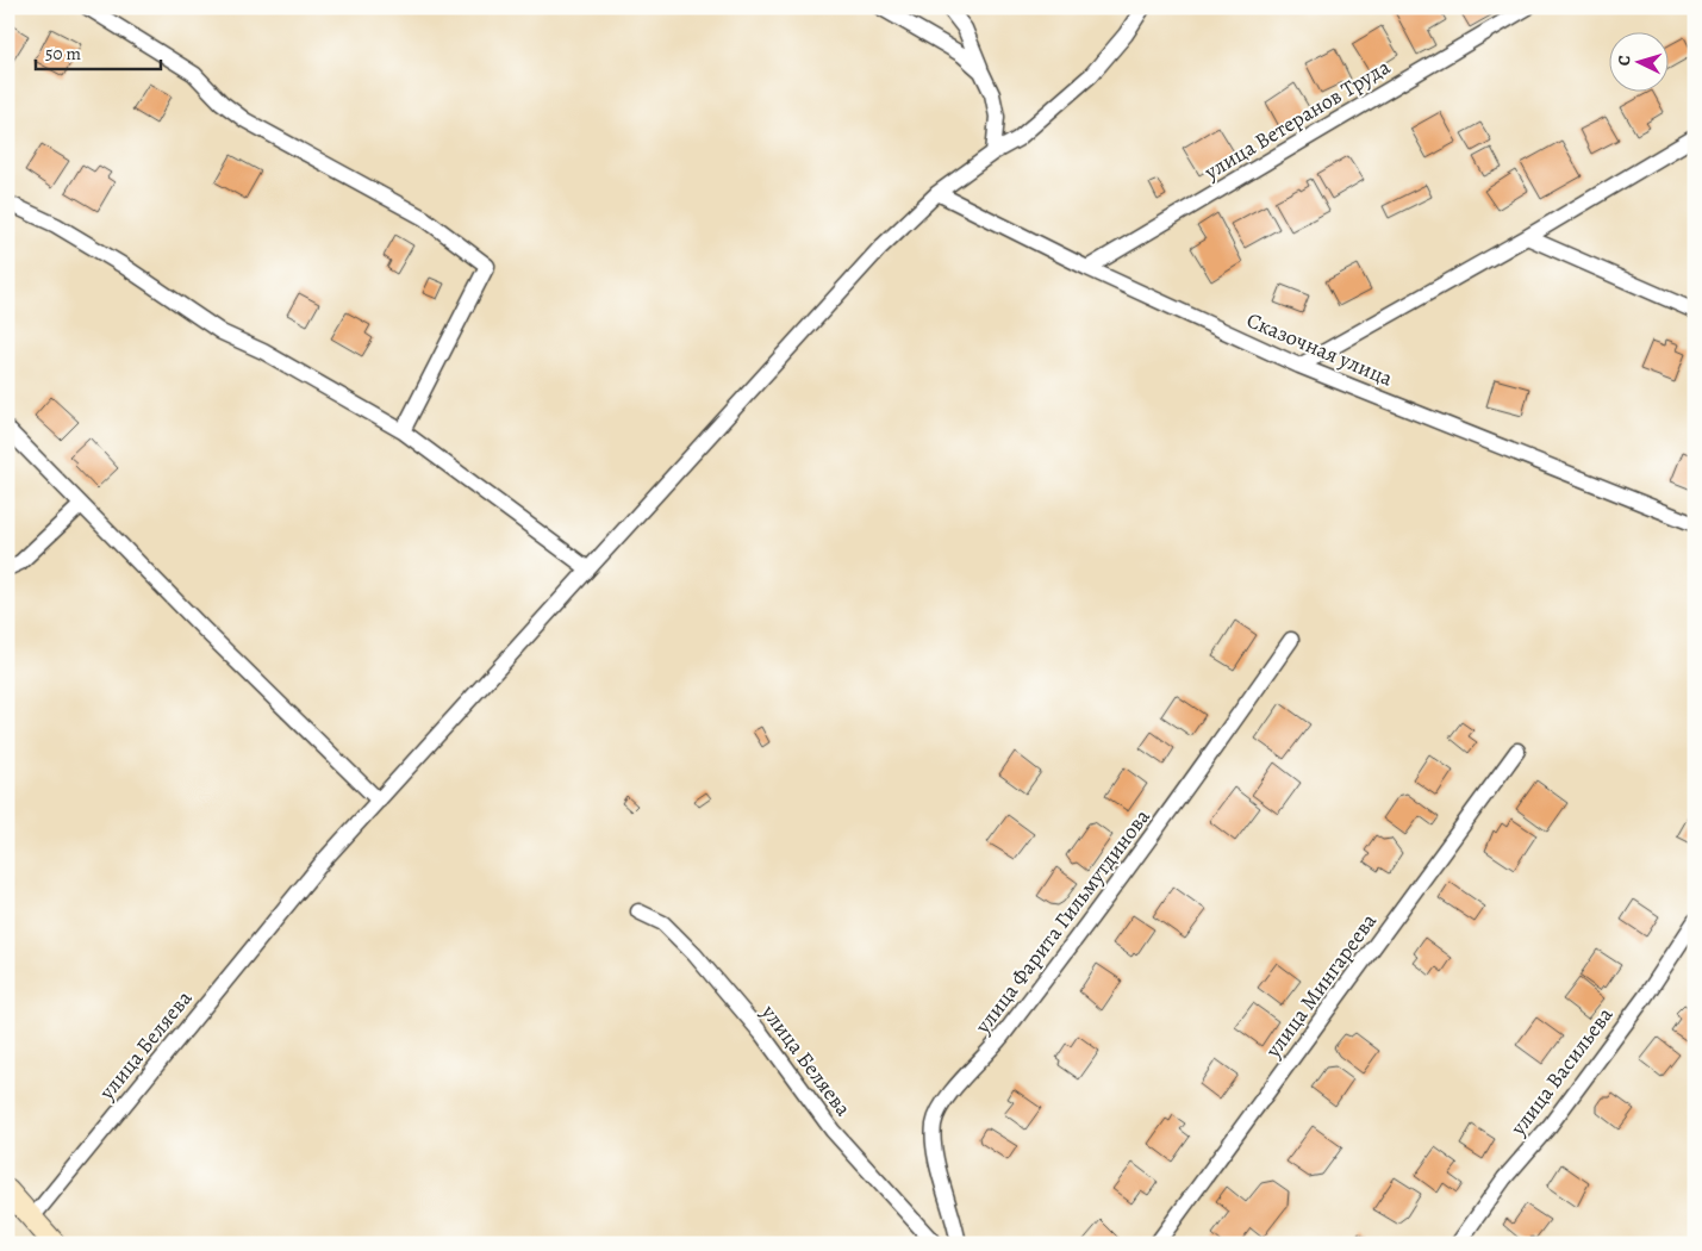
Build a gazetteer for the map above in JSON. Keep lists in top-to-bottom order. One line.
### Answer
{"streets":{"street":["улица Ветеранов Труда","Сказочная улица","улица Фарита Гильмутдинова","улица Мингареева","улица Беляева","улица Васильева"]},"crossings":[["улица Ветеранов Труда","Сказочная улица"],["Сказочная улица","улица Беляева"]],"scale_bar":"50 m","north":"left"}
